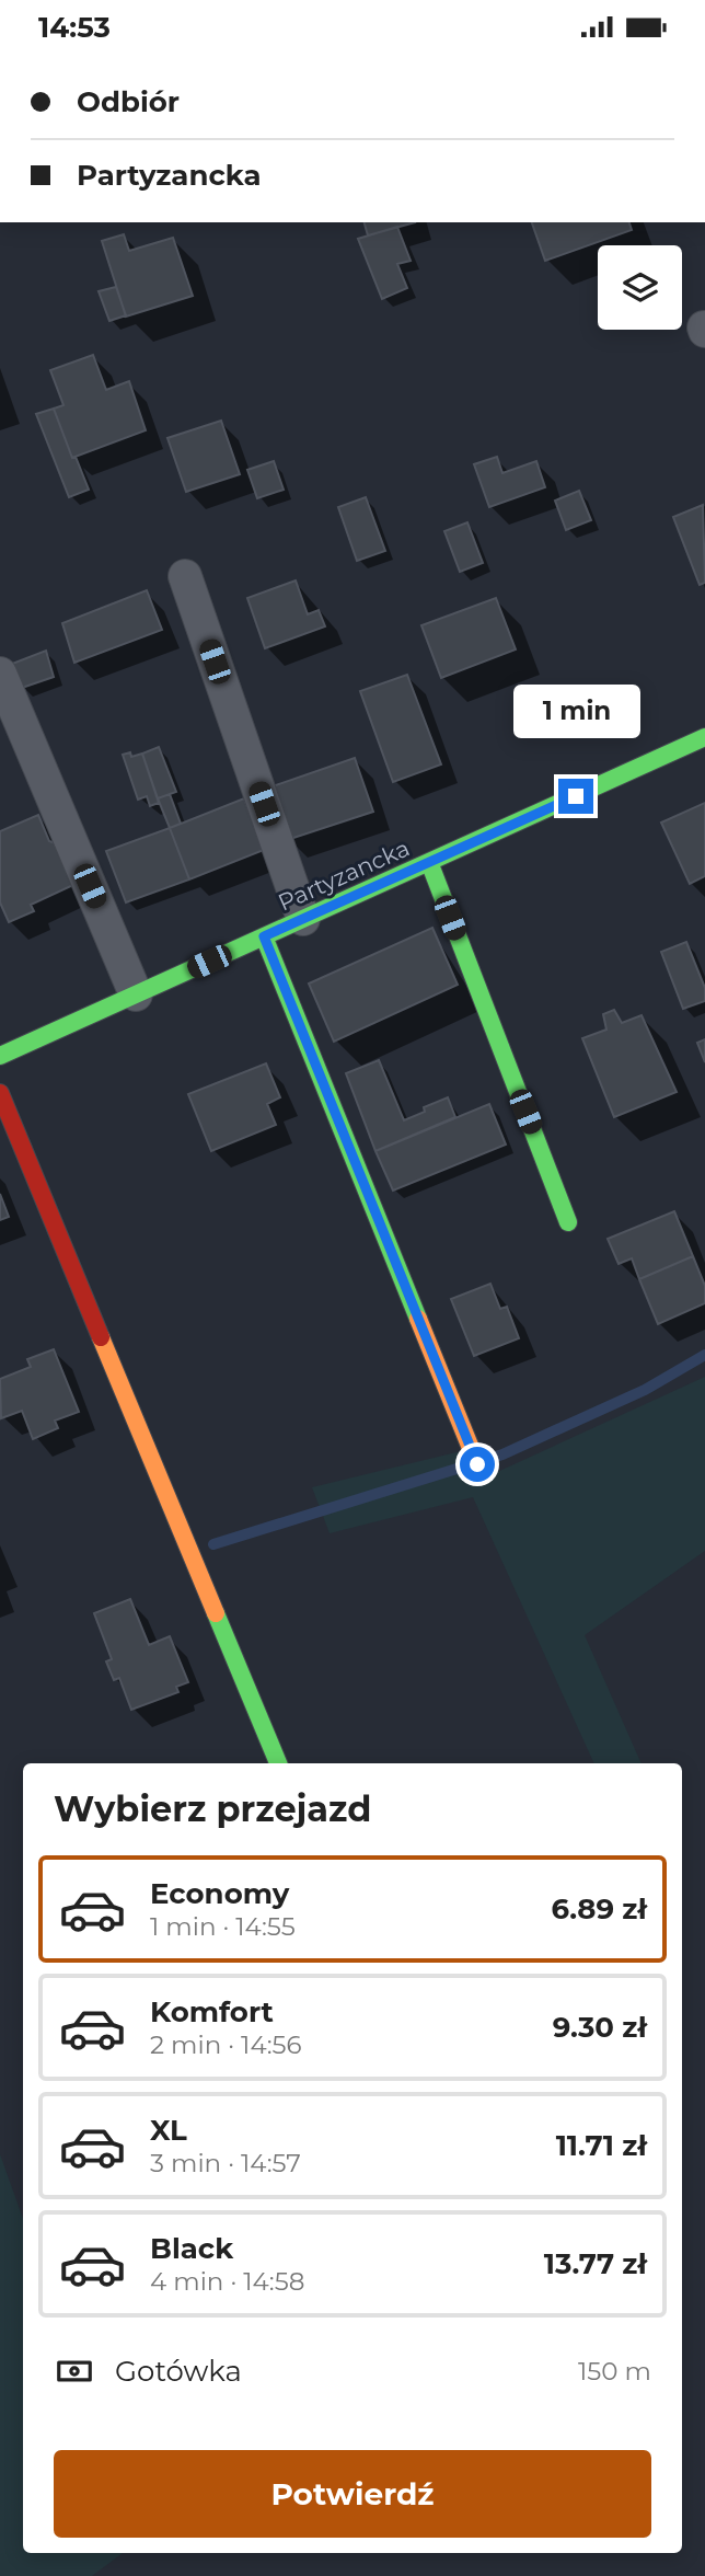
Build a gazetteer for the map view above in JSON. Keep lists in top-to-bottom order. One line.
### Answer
{"streets":{"street":["Partyzancka"]},"page":{"status":"14:53","banner":["Odbiór","Partyzancka"],"bubble":"1 min","heading":"Wybierz przejazd","list":[{"name":"Economy","note":"1 min · 14:55","value":"6.89 zł"},{"name":"Komfort","note":"2 min · 14:56","value":"9.30 zł"},{"name":"XL","note":"3 min · 14:57","value":"11.71 zł"},{"name":"Black","note":"4 min · 14:58","value":"13.77 zł"}],"pay":["Gotówka","150 m"],"buttons":"Potwierdź"}}
